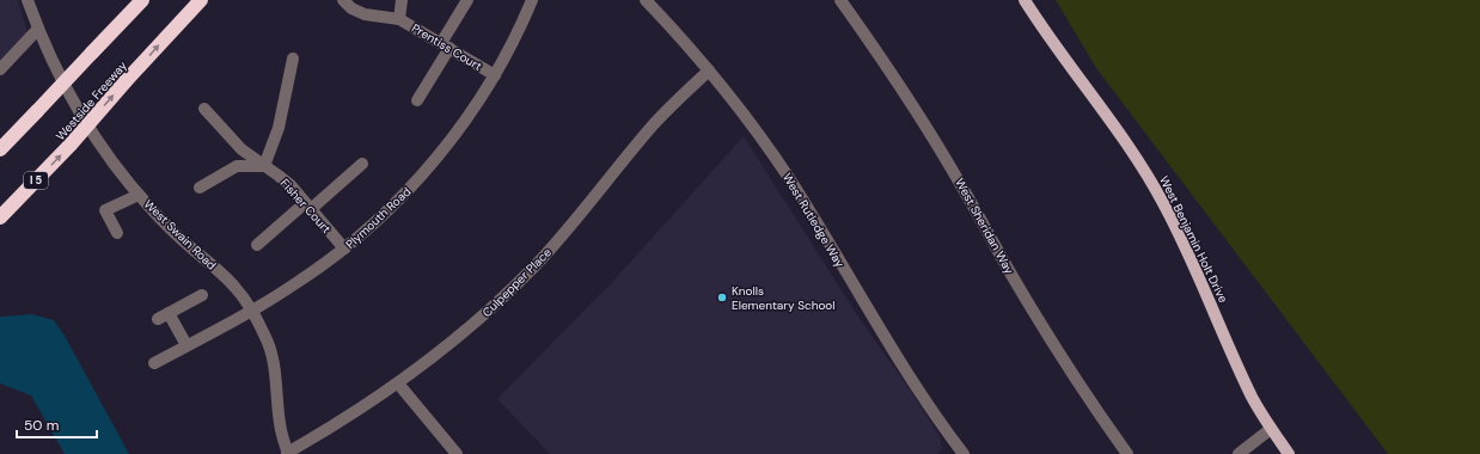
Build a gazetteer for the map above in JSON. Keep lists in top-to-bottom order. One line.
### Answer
{"streets":{"highway":["Westside Freeway","I 5"],"main road":["West Benjamin Holt Drive"],"street":["Prentiss Court","Fisher Court","Plymouth Road","West Rutledge Way","West Sheridan Way","West Swain Road","Culpepper Place"]},"crossings":[["Prentiss Court","Plymouth Road"],["Fisher Court","Plymouth Road"],["Plymouth Road","West Swain Road"],["West Rutledge Way","Culpepper Place"],["West Swain Road","Culpepper Place"]],"places":["Knolls Elementary School"],"scale_bar":"50 m"}
